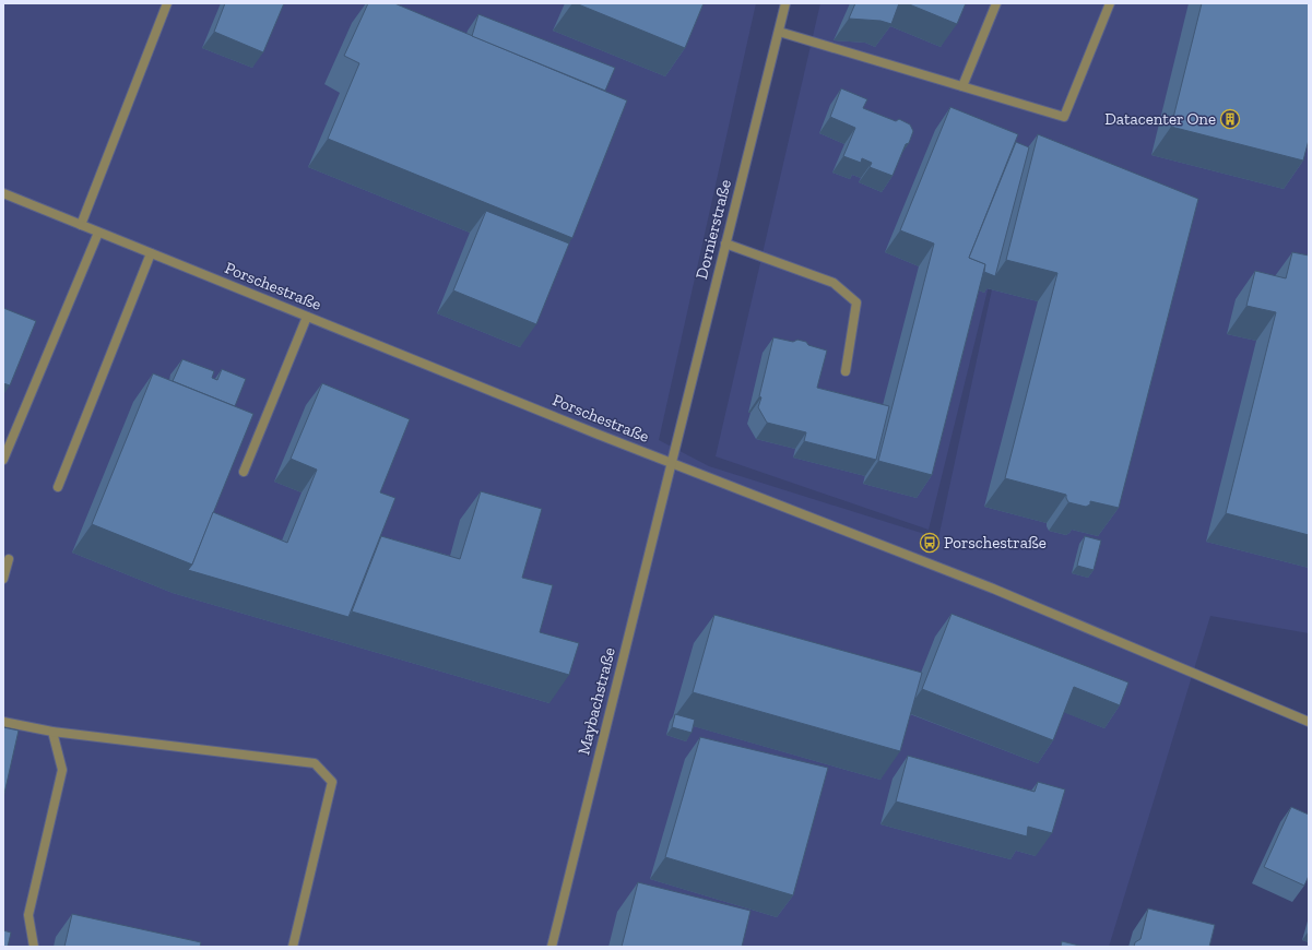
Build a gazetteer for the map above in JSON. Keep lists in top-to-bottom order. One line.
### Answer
{"streets":{"street":["Dornierstraße","Porschestraße","Maybachstraße"]},"crossings":[["Dornierstraße","Porschestraße"],["Dornierstraße","Maybachstraße"],["Porschestraße","Maybachstraße"]],"places":{"building":["Datacenter One"],"bus stop":["Porschestraße"]}}
